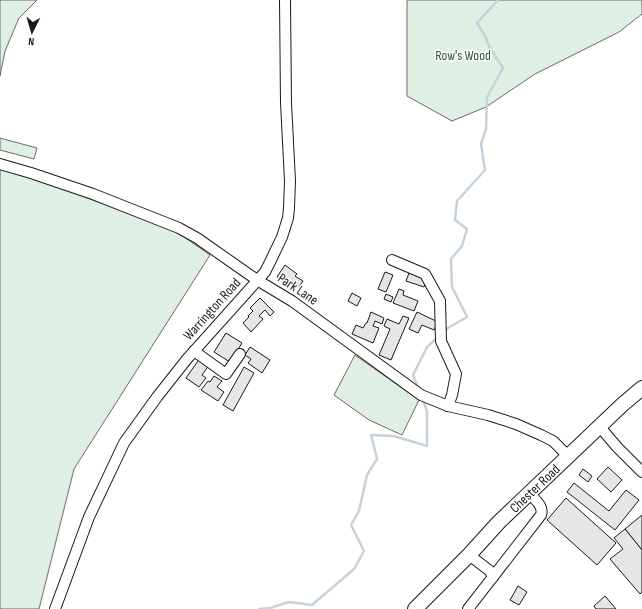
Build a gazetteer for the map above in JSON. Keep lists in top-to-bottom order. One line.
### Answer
{"streets":{"highway":["Chester Road"],"street":["Park Lane","Warrington Road"]},"crossings":[["Park Lane","Warrington Road"],["Park Lane","Chester Road"]],"parks":["Row's Wood"],"north":"bottom"}
